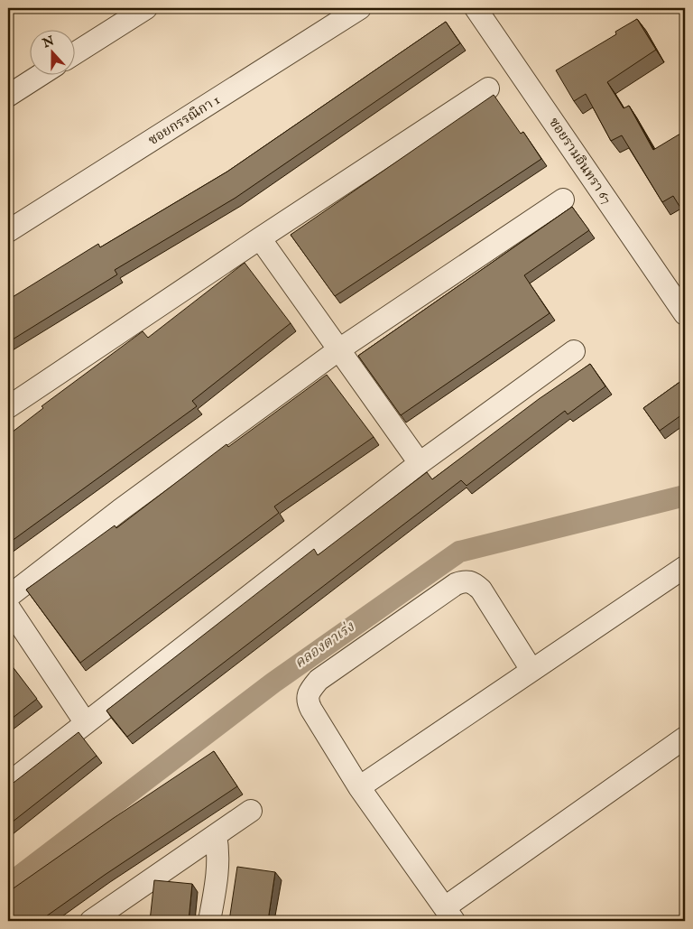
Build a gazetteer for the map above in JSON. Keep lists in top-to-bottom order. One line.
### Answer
{"streets":{"street":["ซอยกรรณิกา 1","ซอยรามอินทรา 67"]},"water":["คลองตาเร่ง"],"north":"top"}
